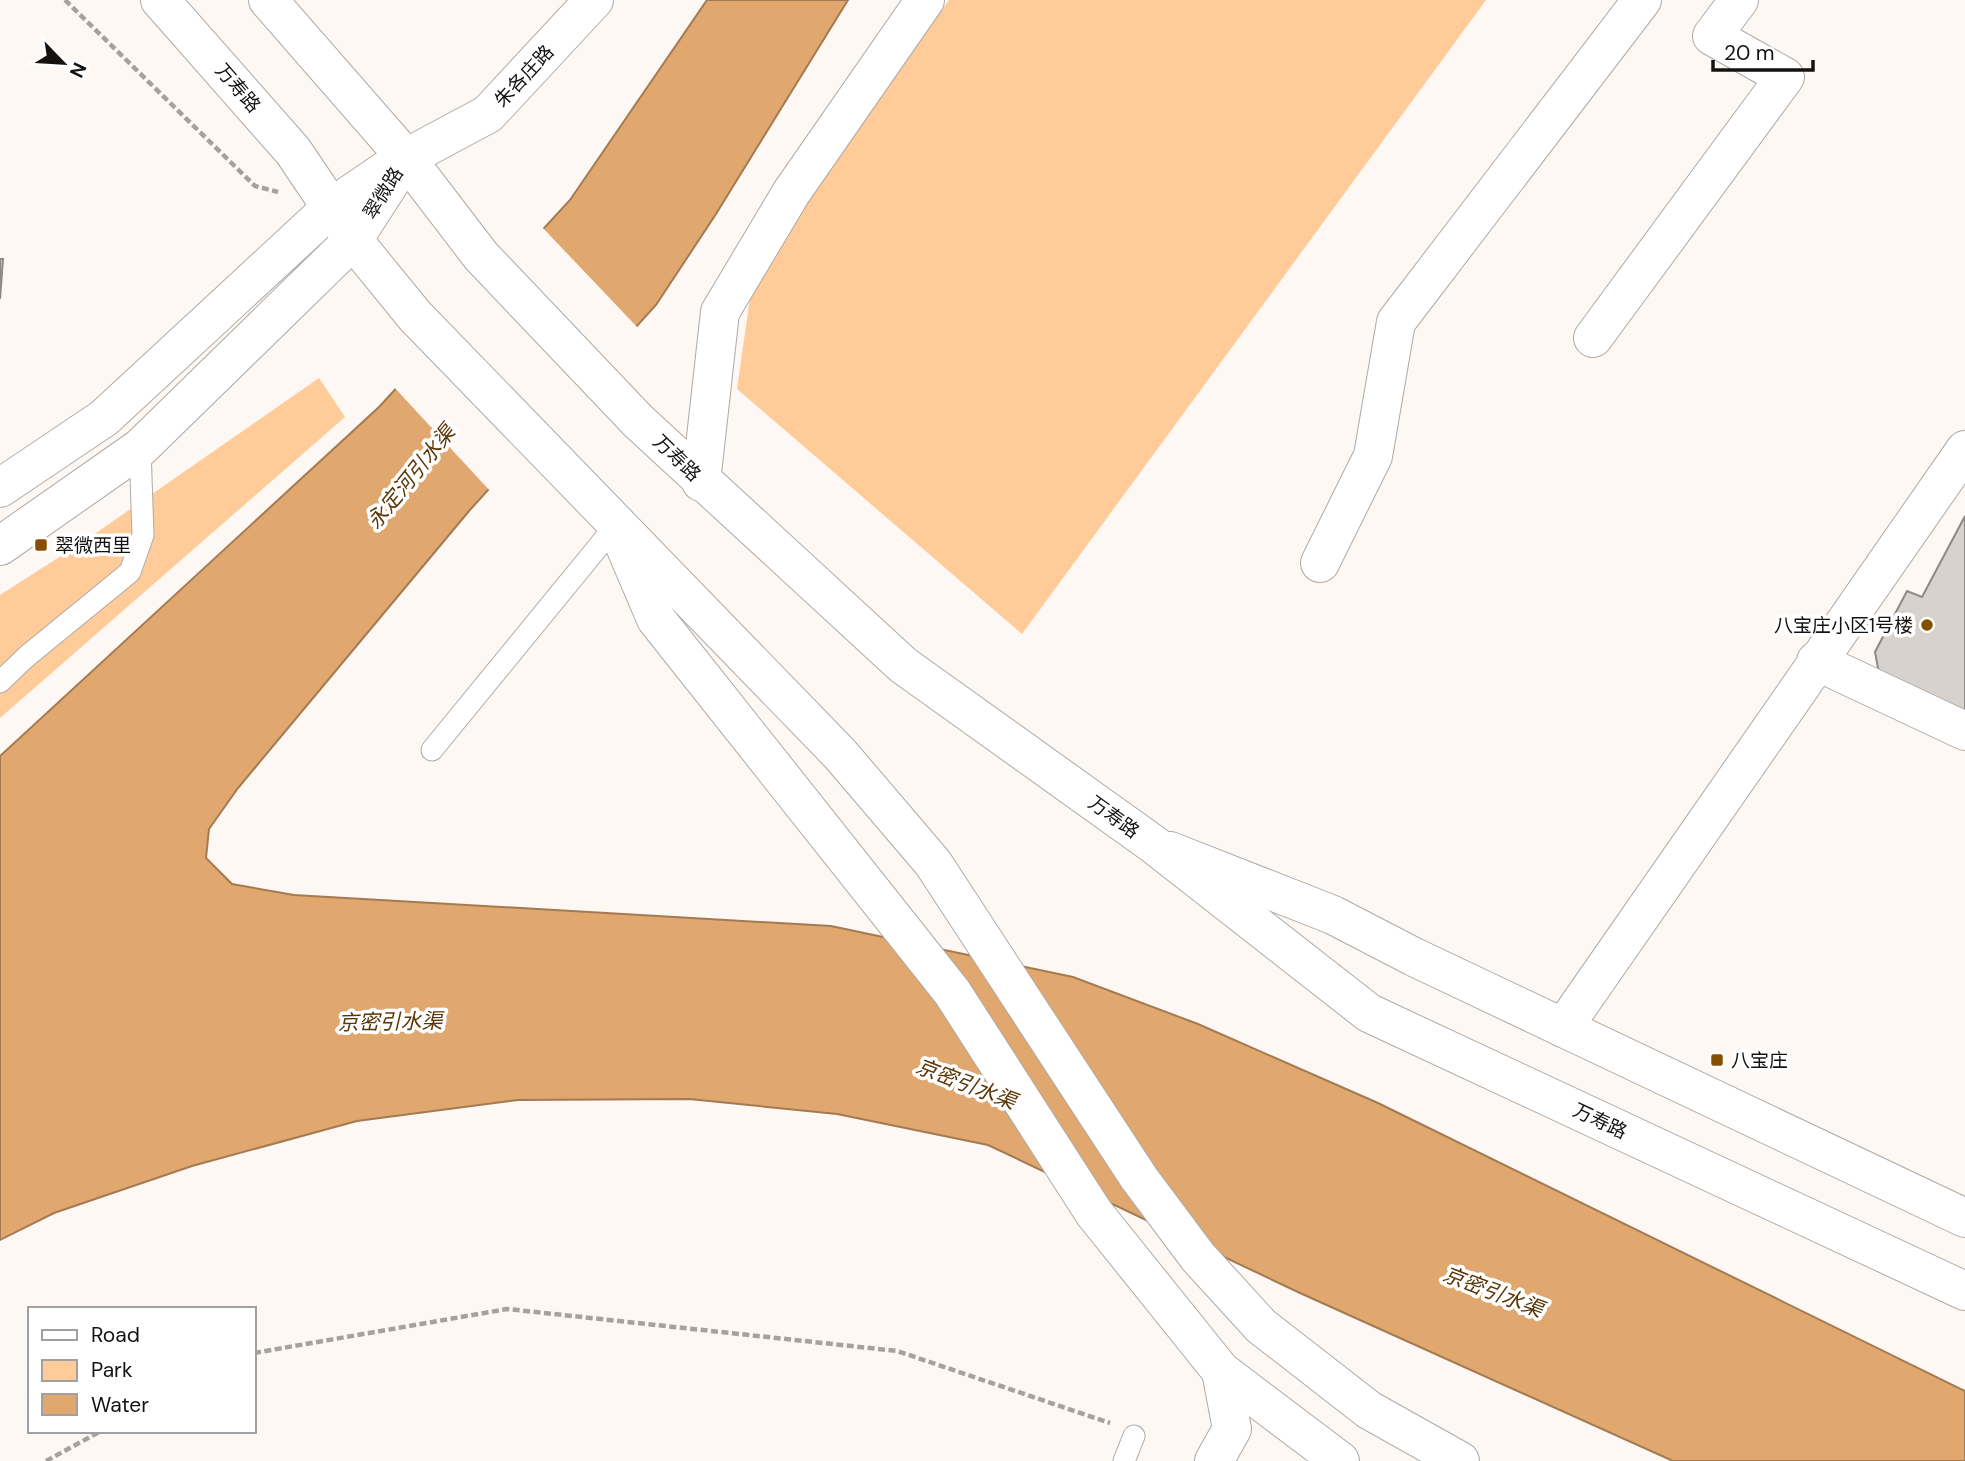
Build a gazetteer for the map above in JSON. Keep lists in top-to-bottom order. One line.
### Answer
{"streets":{"main road":["朱各庄路","万寿路","翠微路"]},"crossings":[["朱各庄路","万寿路"],["朱各庄路","翠微路"],["万寿路","翠微路"]],"water":["永定河引水渠","京密引水渠"],"places":{"transit":["翠微西里","八宝庄"],"other":["八宝庄小区1号楼"]},"legend":["Road","Park","Water"],"scale_bar":"20 m","north":"bottom right"}
